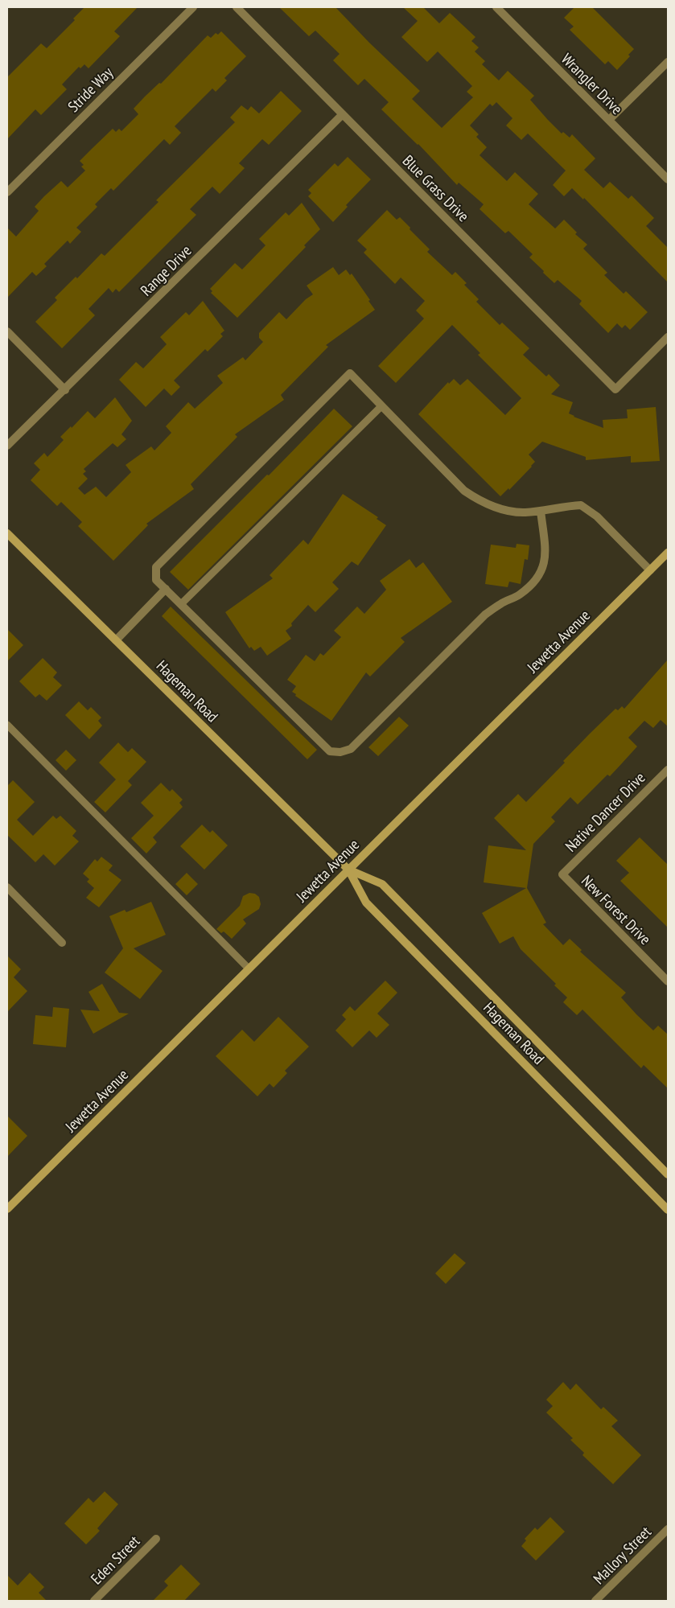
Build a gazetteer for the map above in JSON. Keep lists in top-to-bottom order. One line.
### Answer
{"streets":{"main road":["Jewetta Avenue","Hageman Road"],"street":["Wrangler Drive","Stride Way","Blue Grass Drive","Range Drive","Native Dancer Drive","New Forest Drive","Mallory Street","Eden Street"]},"crossings":[["Blue Grass Drive","Range Drive"],["Jewetta Avenue","Hageman Road"],["Native Dancer Drive","New Forest Drive"]]}
